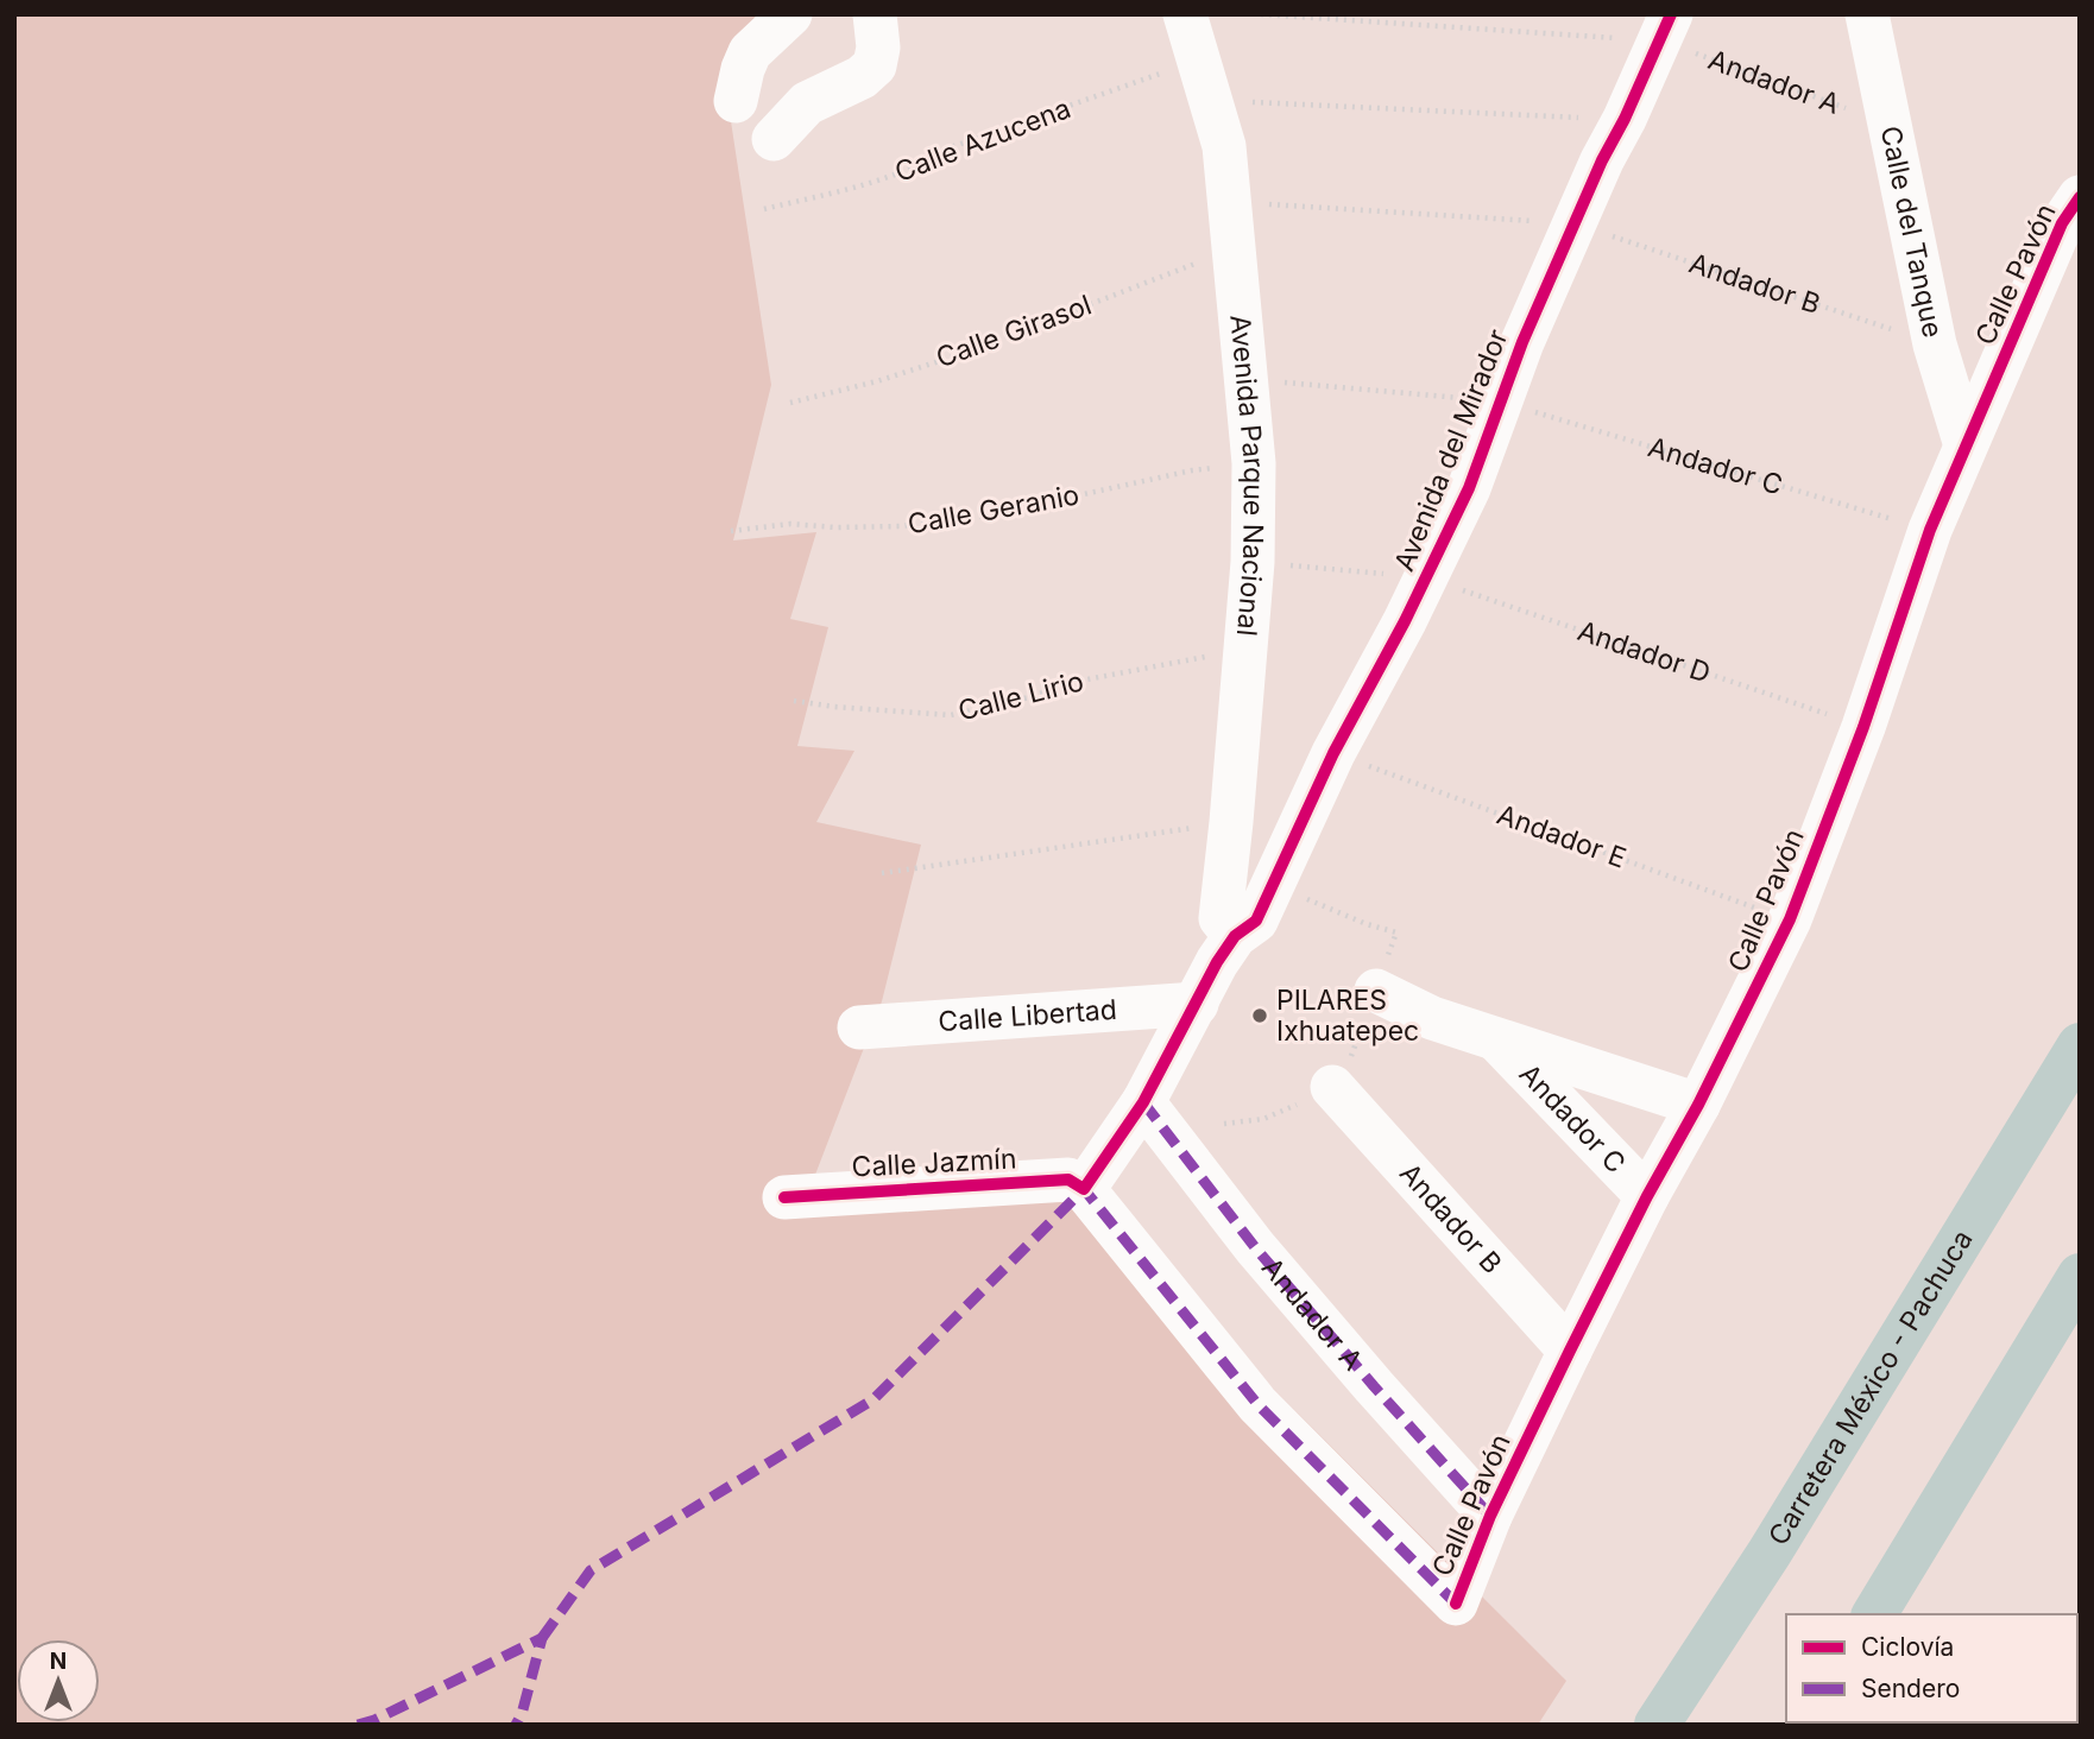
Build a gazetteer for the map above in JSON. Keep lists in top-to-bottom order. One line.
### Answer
{"streets":{"highway":["Carretera México - Pachuca"],"street":["Andador A","Calle del Tanque","Calle Pavón","Andador B","Avenida del Mirador","Andador C","Avenida Parque Nacional","Calle Libertad","Calle Jazmín"],"path":["Calle Azucena","Calle Girasol","Calle Geranio","Andador D","Calle Lirio","Andador E"]},"crossings":[["Andador A","Calle del Tanque"],["Andador A","Calle Pavón"],["Andador A","Avenida del Mirador"],["Calle Azucena","Avenida del Mirador"],["Calle Azucena","Avenida Parque Nacional"],["Calle del Tanque","Calle Pavón"],["Calle del Tanque","Andador B"],["Calle Pavón","Andador B"],["Calle Pavón","Avenida del Mirador"],["Calle Pavón","Andador C"],["Calle Pavón","Andador D"],["Calle Pavón","Andador E"],["Calle Pavón","Calle Jazmín"],["Andador B","Avenida del Mirador"],["Calle Girasol","Avenida Parque Nacional"],["Avenida del Mirador","Andador C"],["Avenida del Mirador","Avenida Parque Nacional"],["Avenida del Mirador","Andador D"],["Avenida del Mirador","Andador E"],["Avenida del Mirador","Calle Libertad"],["Avenida del Mirador","Calle Jazmín"],["Avenida Parque Nacional","Calle Geranio"],["Avenida Parque Nacional","Calle Lirio"]],"places":["PILARES Ixhuatepec"],"legend":["Ciclovía","Sendero"],"north":"top"}
